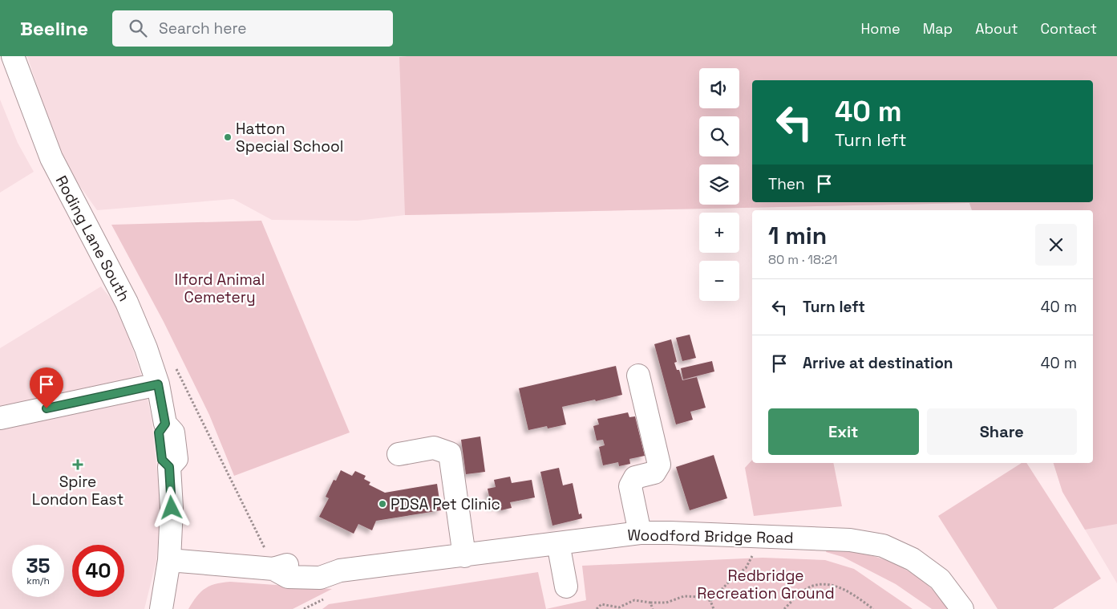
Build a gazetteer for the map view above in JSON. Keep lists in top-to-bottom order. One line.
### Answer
{"streets":{"street":["Roding Lane South","Woodford Bridge Road"]},"crossings":[["Roding Lane South","Woodford Bridge Road"]],"parks":["Ilford Animal Cemetery","Redbridge Recreation Ground"],"places":{"other":["Hatton Special School","PDSA Pet Clinic"],"health":["Spire London East"]},"page":{"header":"Beeline","search":"Search here","nav":["Home","Map","About","Contact"],"map_buttons":["+","−"],"turn":["40 m","Turn left"],"then":"Then","heading":["1 min","80 m · 18:21"],"list":[{"name":"Turn left","value":"40 m"},{"name":"Arrive at destination","value":"40 m"}],"buttons":["Exit","Share"],"speed":"35 km/h","limit":"40"}}
